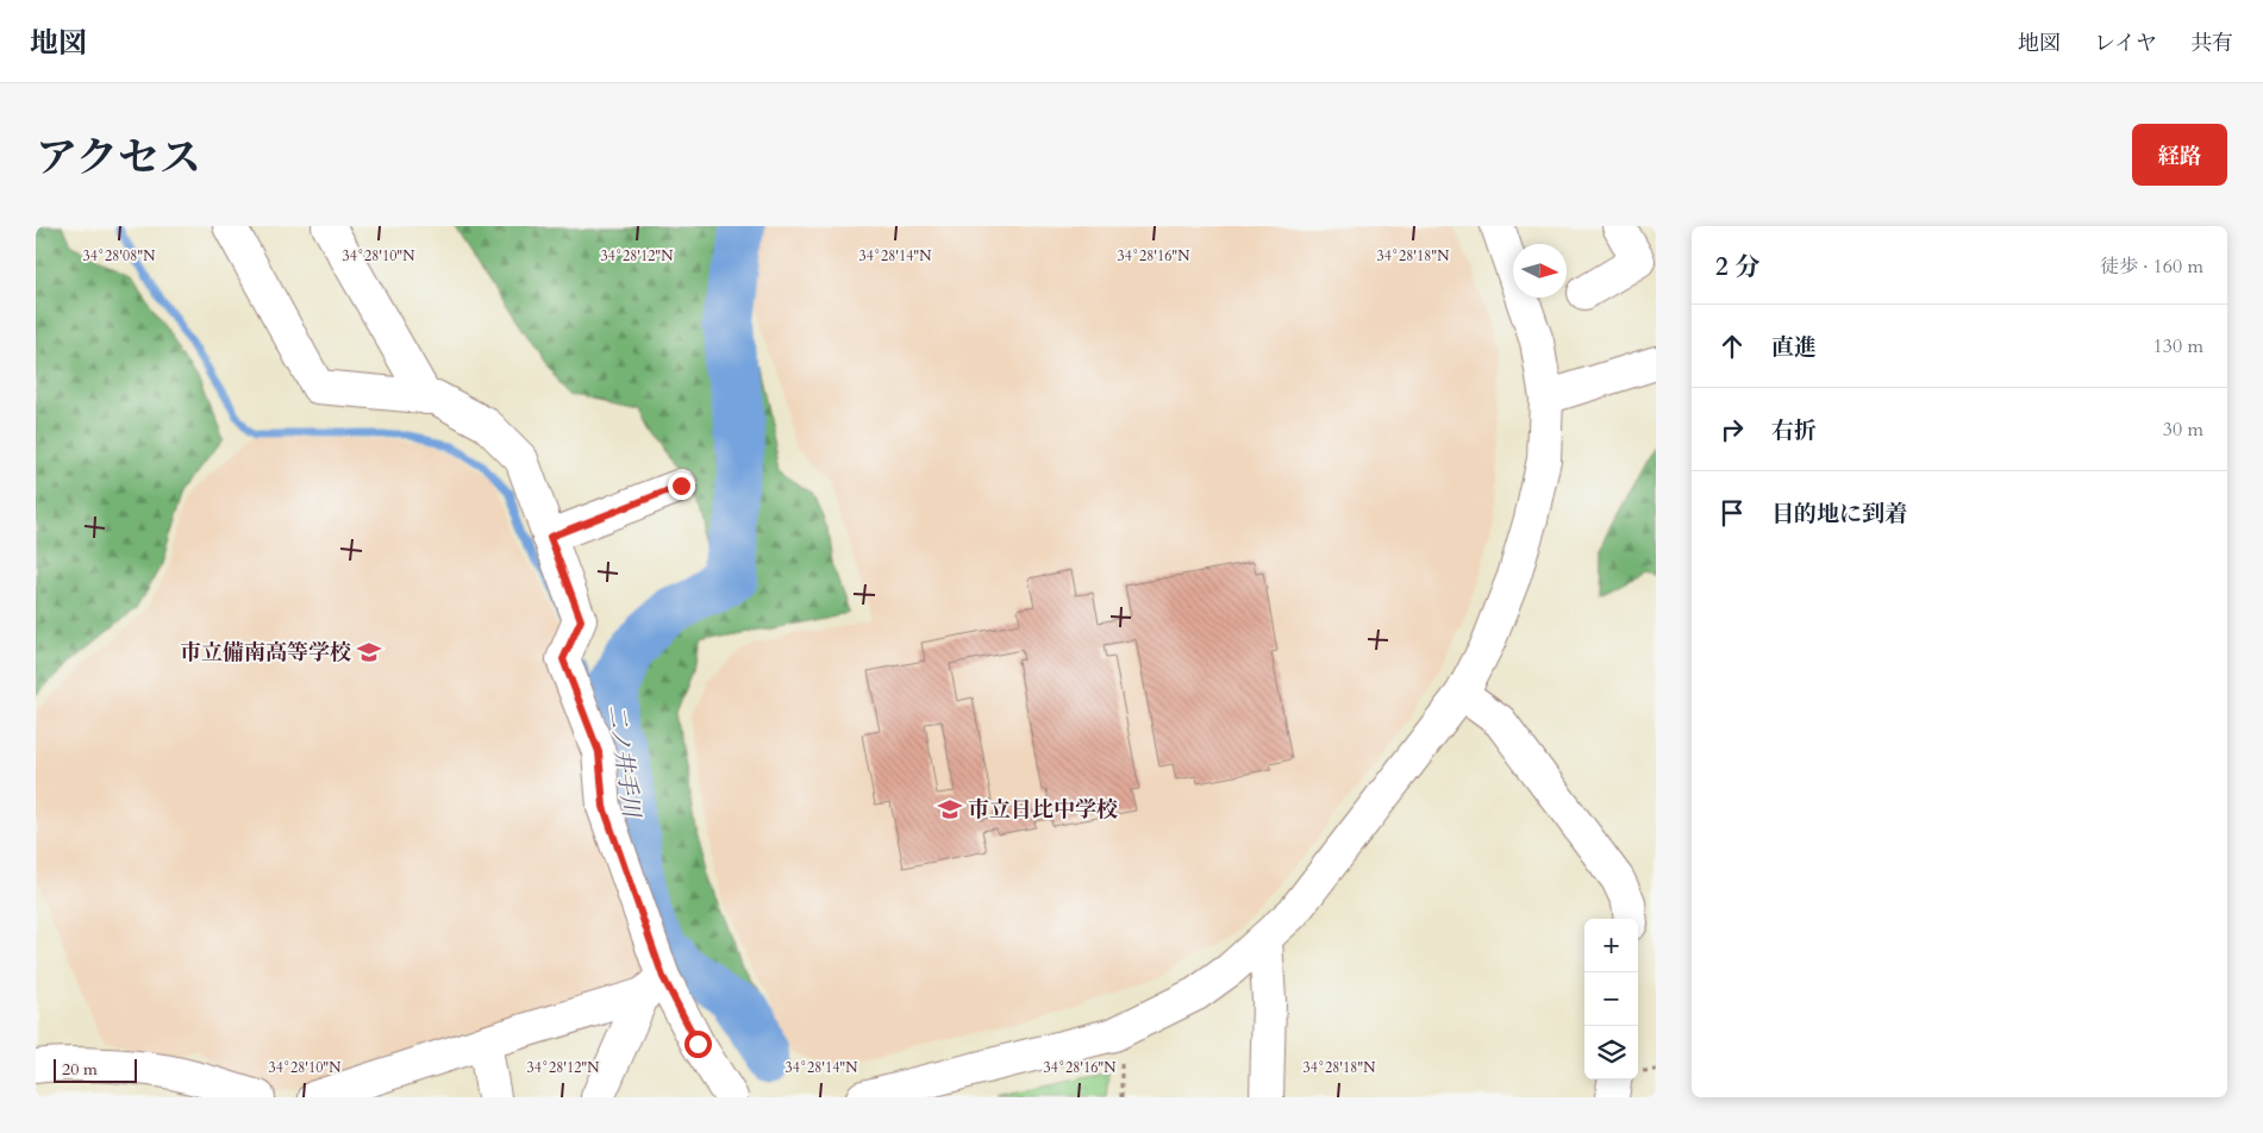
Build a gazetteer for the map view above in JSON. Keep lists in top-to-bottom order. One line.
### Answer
{"water":["二ノ井手川"],"places":{"school or university":["市立備南高等学校","市立日比中学校"]},"scale_bar":"20 m","north":"right","page":{"header":"地図","nav":["地図","レイヤ","共有"],"title":"アクセス","buttons":"経路","heading":["2 分","徒歩 · 160 m"],"list":[["直進","130 m"],["右折","30 m"],"目的地に到着"],"map_buttons":["+","−"],"scale":"20 m"},"coordinates":["34°28'08\"N","34°28'10\"N","34°28'12\"N","34°28'14\"N","34°28'16\"N","34°28'18\"N"]}
